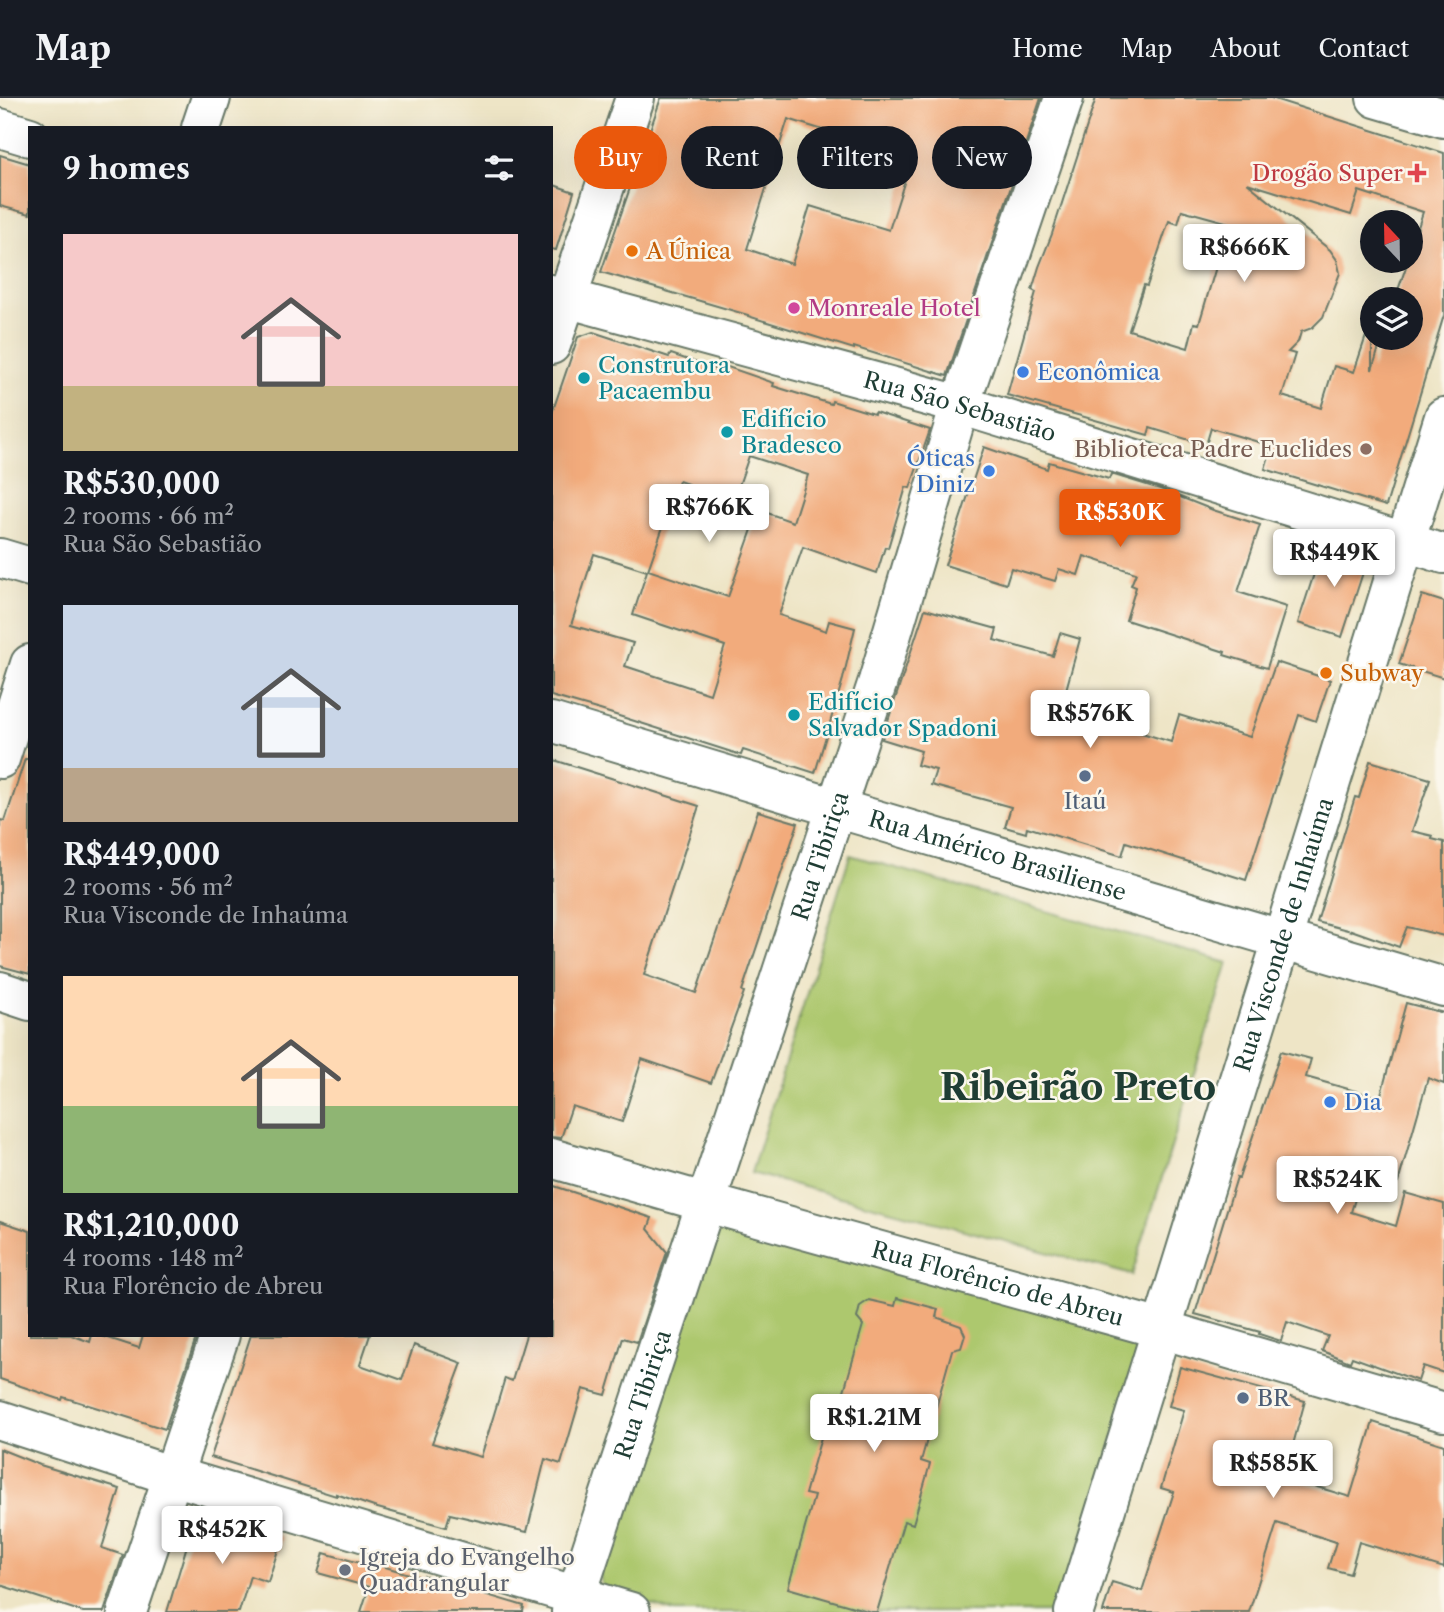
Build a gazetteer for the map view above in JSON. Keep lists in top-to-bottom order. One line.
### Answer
{"streets":{"street":["Rua São Sebastião","Rua Tibiriça","Rua Américo Brasiliense","Rua Visconde de Inhaúma","Rua Florêncio de Abreu"]},"crossings":[["Rua São Sebastião","Rua Tibiriça"],["Rua São Sebastião","Rua Visconde de Inhaúma"],["Rua Tibiriça","Rua Américo Brasiliense"],["Rua Tibiriça","Rua Florêncio de Abreu"],["Rua Américo Brasiliense","Rua Visconde de Inhaúma"],["Rua Visconde de Inhaúma","Rua Florêncio de Abreu"]],"districts":["Ribeirão Preto"],"places":{"health":["Drogão Super"],"other":["A Única","Monreale Hotel","Econômica","Construtora Pacaembu","Edifício Bradesco","Biblioteca Padre Euclides","Óticas Diniz","Subway","Edifício Salvador Spadoni","Itaú","Dia","BR","Igreja do Evangelho Quadrangular"]},"north":"top","page":{"header":"Map","nav":["Home","Map","About","Contact"],"chip":["Buy","Rent","Filters","New"],"heading":"9 homes","list":[{"name":"R$530,000","note":"2 rooms · 66 m² · Rua São Sebastião"},{"name":"R$449,000","note":"2 rooms · 56 m² · Rua Visconde de Inhaúma"},{"name":"R$1,210,000","note":"4 rooms · 148 m² · Rua Florêncio de Abreu"}],"price":["R$666K","R$766K","R$530K","R$449K","R$576K","R$524K","R$1.21M","R$585K","R$452K"]}}
